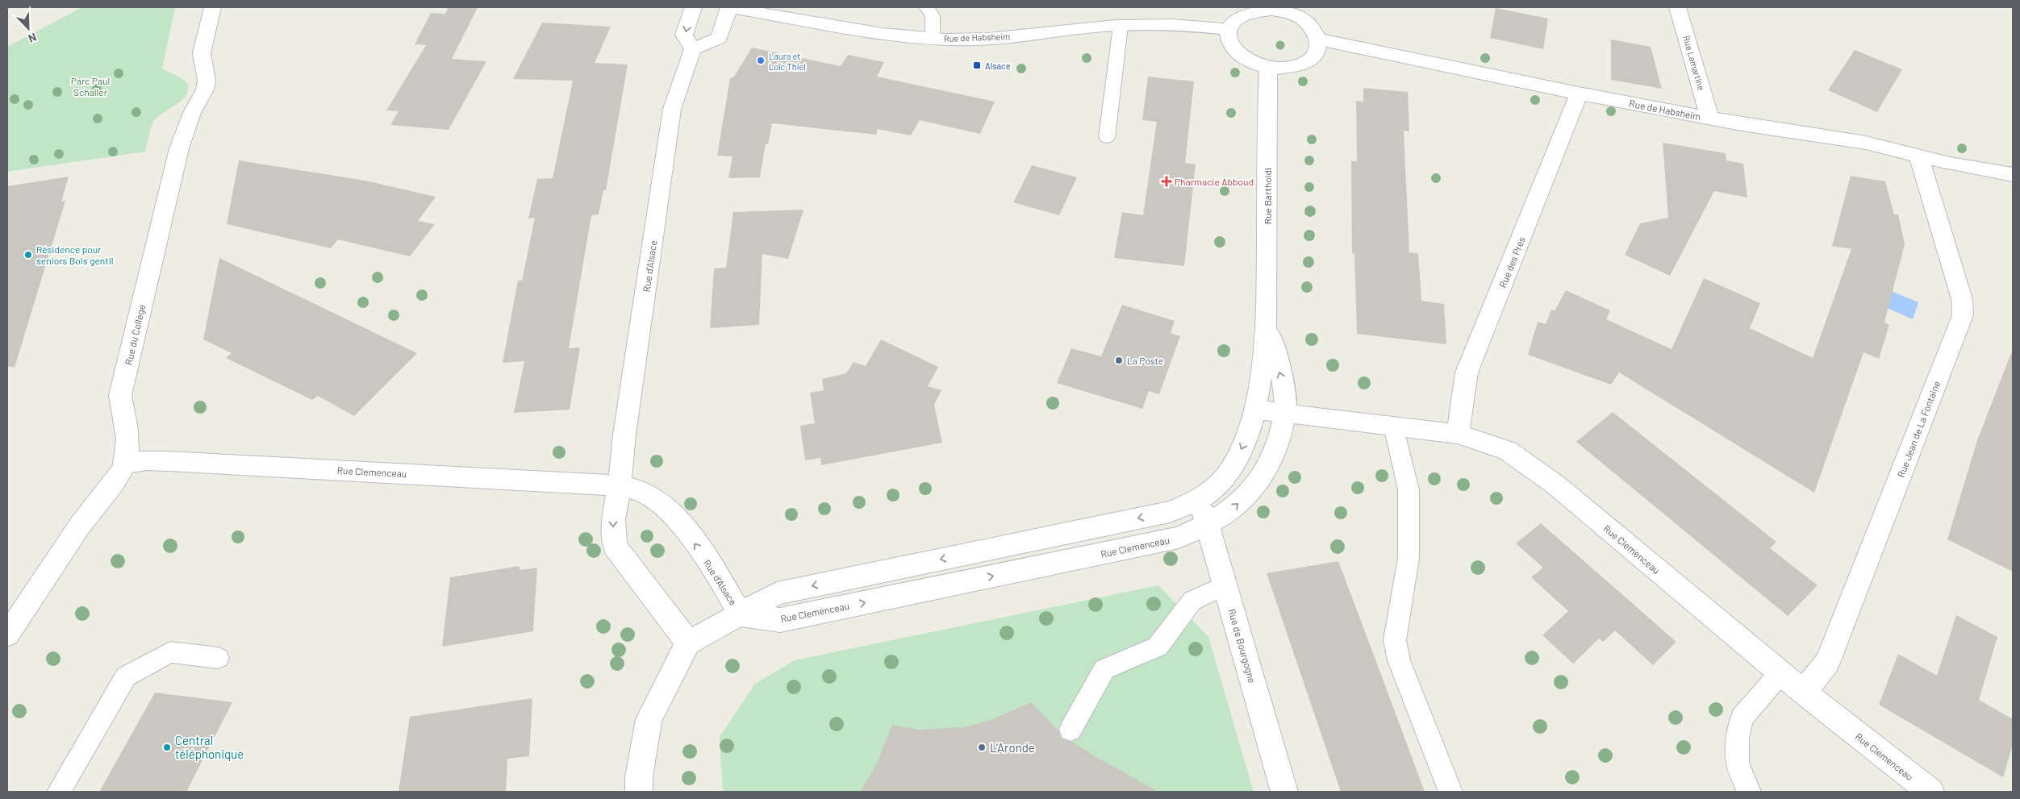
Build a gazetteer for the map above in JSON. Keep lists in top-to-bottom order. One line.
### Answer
{"streets":{"street":["Rue de Habsheim","Rue Lamartine","Rue Bartholdi","Rue des Prés","Rue d'Alsace","Rue du Collège","Rue Jean de La Fontaine","Rue Clemenceau","Rue de Bourgogne"]},"crossings":[["Rue de Habsheim","Rue Lamartine"],["Rue de Habsheim","Rue Bartholdi"],["Rue de Habsheim","Rue des Prés"],["Rue de Habsheim","Rue Jean de La Fontaine"],["Rue Bartholdi","Rue Clemenceau"],["Rue des Prés","Rue Clemenceau"],["Rue d'Alsace","Rue Clemenceau"],["Rue du Collège","Rue Clemenceau"],["Rue Jean de La Fontaine","Rue Clemenceau"],["Rue Clemenceau","Rue de Bourgogne"]],"parks":["Parc Paul Schaller"],"places":{"other":["Laura et Loïc Thiel","Résidence pour seniors Bois gentil","La Poste","Central téléphonique","L'Aronde"],"transit":["Alsace"],"health":["Pharmacie Abboud"]},"north":"bottom right"}
